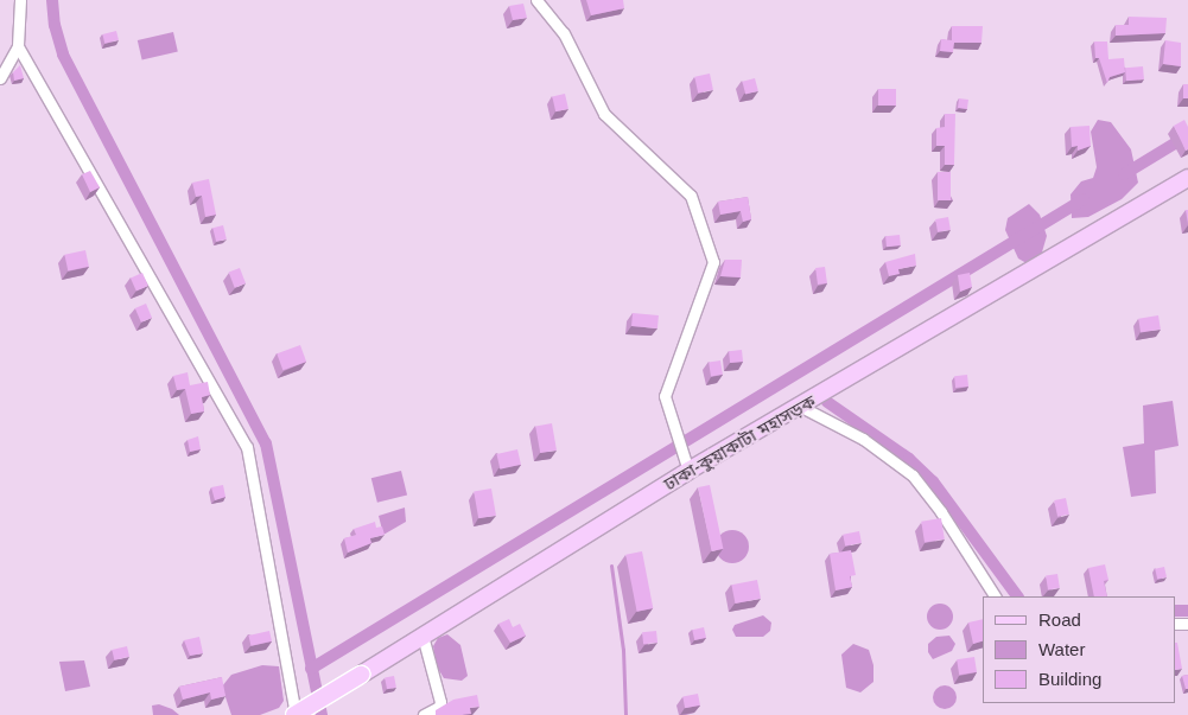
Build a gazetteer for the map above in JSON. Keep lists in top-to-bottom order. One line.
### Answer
{"streets":{"main road":["ঢাকা-কুয়াকাটা মহাসড়ক"]},"legend":["Road","Water","Building"]}
